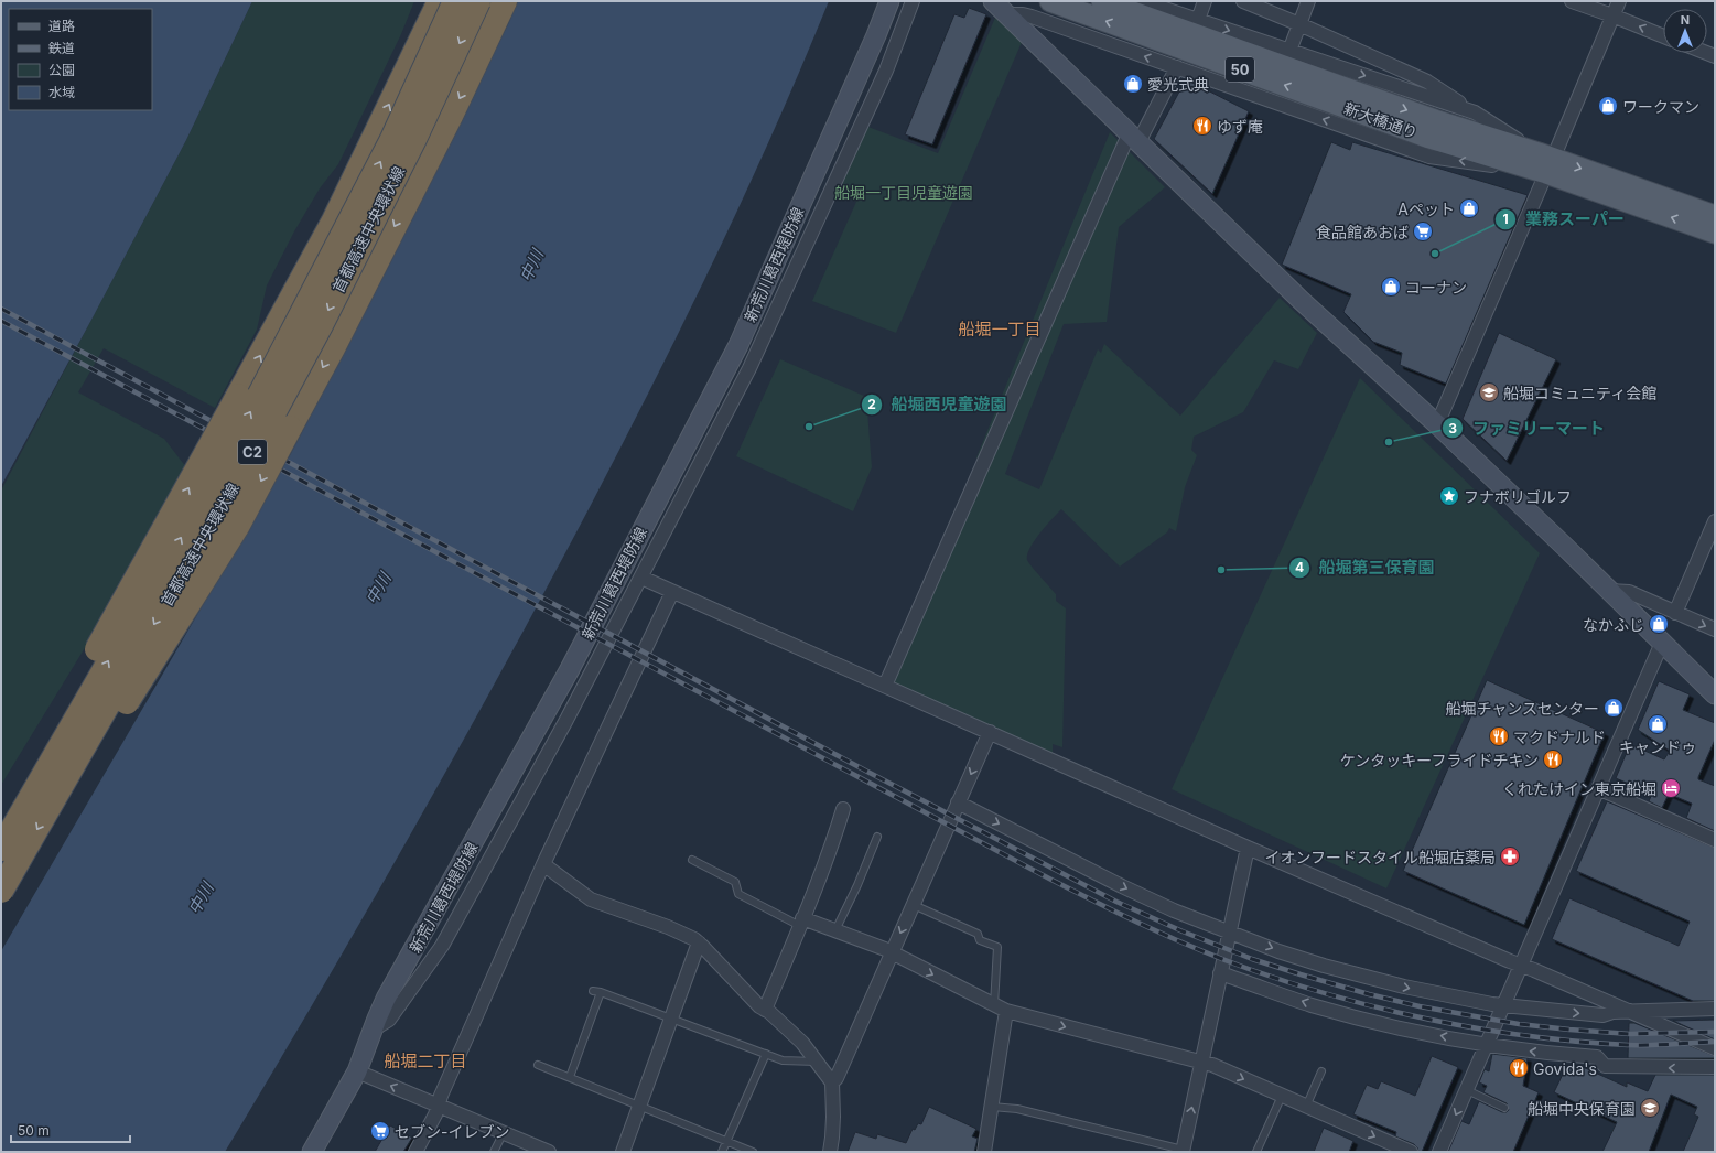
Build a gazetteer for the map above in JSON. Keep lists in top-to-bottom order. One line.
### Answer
{"streets":{"highway":["首都高速中央環状線","C2"],"main road":["50","新大橋通り","新荒川葛西堤防線"]},"districts":["船堀一丁目","船堀二丁目"],"water":["中川"],"parks":["船堀一丁目児童遊園"],"places":{"shop":["愛光式典","ワークマン","Aペット","コーナン","なかふじ","船堀チャンスセンター","キャンドゥ"],"restaurant":["ゆず庵","マクドナルド","ケンタッキーフライドチキン","Govida's"],"supermarket":["食品館あおば","セブン-イレブン"],"other":["業務スーパー","船堀西児童遊園","ファミリーマート","船堀第三保育園"],"school or university":["船堀コミュニティ会館","船堀中央保育園"],"place":["フナボリゴルフ"],"hotel":["くれたけイン東京船堀"],"pharmacy":["イオンフードスタイル船堀店薬局"]},"legend":["道路","鉄道","公園","水域"],"scale_bar":"50 m","north":"top"}
